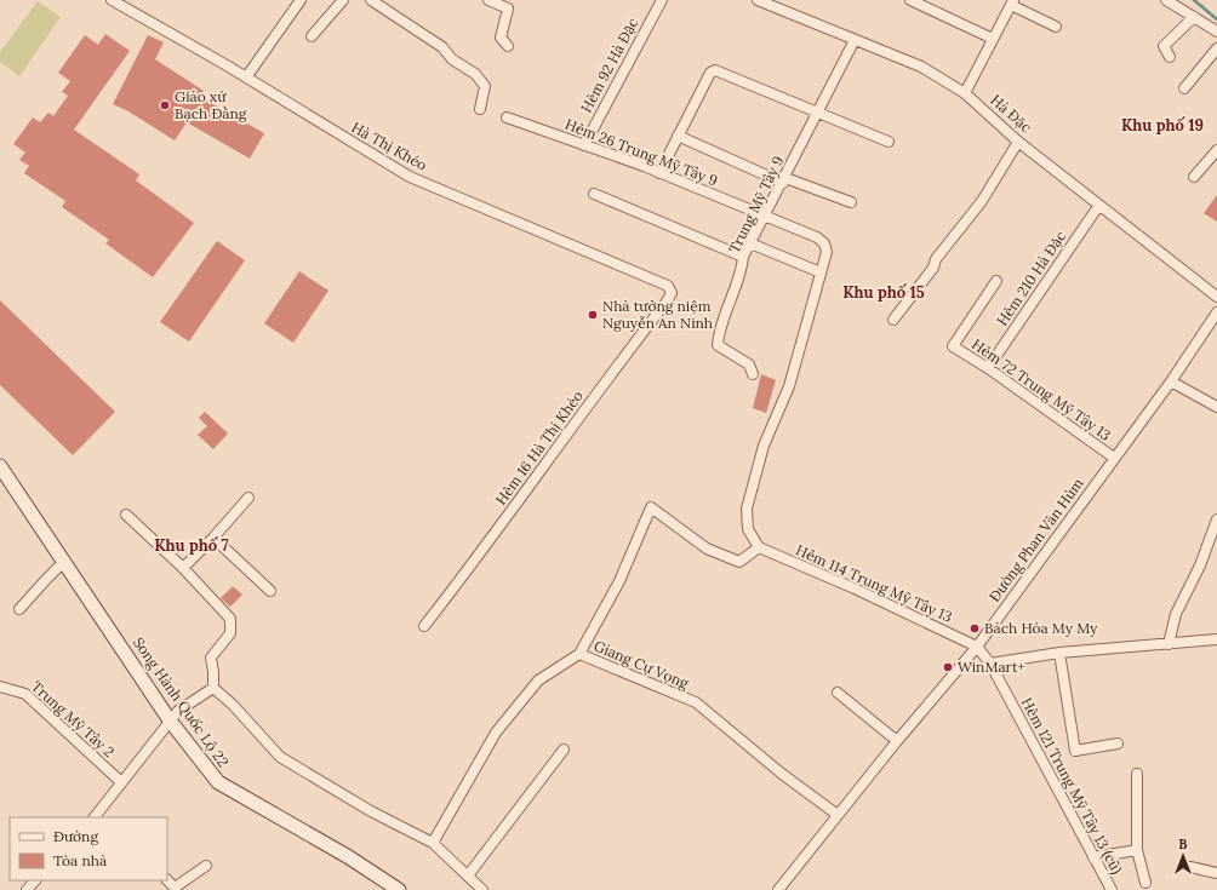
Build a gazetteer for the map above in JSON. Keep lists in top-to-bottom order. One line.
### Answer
{"streets":{"street":["Hẻm 92 Hà Đặc","Hà Đặc","Hà Thị Khéo","Hẻm 26 Trung Mỹ Tây 9","Trung Mỹ Tây 9","Hẻm 210 Hà Đặc","Hẻm 72 Trung Mỹ Tây 13","Hẻm 16 Hà Thị Khéo","Đường Phan Văn Hùm","Hẻm 114 Trung Mỹ Tây 13","Giang Cự Vọng","Song Hành Quốc Lộ 22","Trung Mỹ Tây 2","Hẻm 121 Trung Mỹ Tây 13 (cũ)"]},"crossings":[["Hẻm 92 Hà Đặc","Hẻm 26 Trung Mỹ Tây 9"],["Hà Đặc","Trung Mỹ Tây 9"],["Hà Đặc","Hẻm 210 Hà Đặc"],["Hà Thị Khéo","Hẻm 16 Hà Thị Khéo"],["Hẻm 26 Trung Mỹ Tây 9","Trung Mỹ Tây 9"],["Hẻm 210 Hà Đặc","Hẻm 72 Trung Mỹ Tây 13"],["Hẻm 72 Trung Mỹ Tây 13","Đường Phan Văn Hùm"],["Đường Phan Văn Hùm","Hẻm 114 Trung Mỹ Tây 13"],["Đường Phan Văn Hùm","Giang Cự Vọng"],["Đường Phan Văn Hùm","Hẻm 121 Trung Mỹ Tây 13 (cũ)"],["Hẻm 114 Trung Mỹ Tây 13","Hẻm 121 Trung Mỹ Tây 13 (cũ)"]],"districts":["Khu phố 19","Khu phố 15","Khu phố 7"],"places":["Giáo xứ Bạch Đằng","Nhà tưởng niệm Nguyễn An Ninh","Bách Hóa My My","WinMart+"],"legend":["Đường","Tòa nhà"],"north":"top"}
